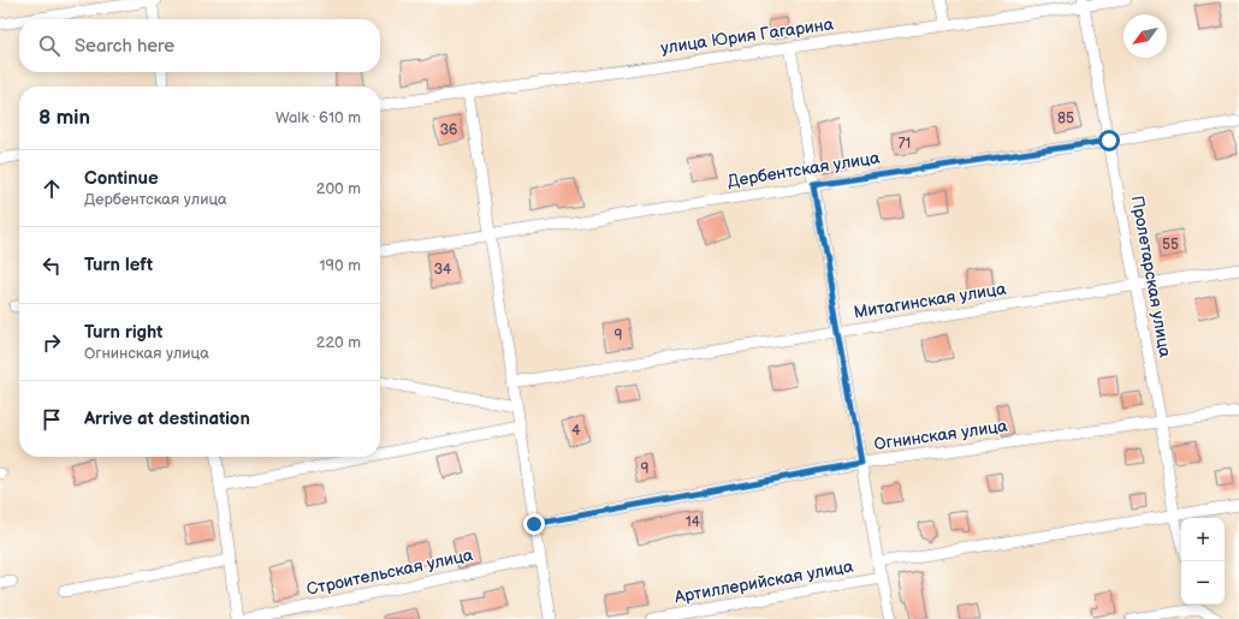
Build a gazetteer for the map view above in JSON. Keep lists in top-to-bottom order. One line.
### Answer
{"streets":{"street":["улица Юрия Гагарина","Дербентская улица","Пролетарская улица","Митагинская улица","Огнинская улица","Строительская улица","Артиллерийская улица"]},"crossings":[["улица Юрия Гагарина","Пролетарская улица"],["Дербентская улица","Пролетарская улица"],["Пролетарская улица","Митагинская улица"],["Пролетарская улица","Огнинская улица"]],"house_numbers":["85","36","71","55","34","9","4","9","14"],"north":"bottom left","page":{"search":"Search here","heading":["8 min","Walk · 610 m"],"list":[["Continue","Дербентская улица","200 m"],["Turn left","190 m"],["Turn right","Огнинская улица","220 m"],"Arrive at destination"],"map_buttons":["+","−"]}}
